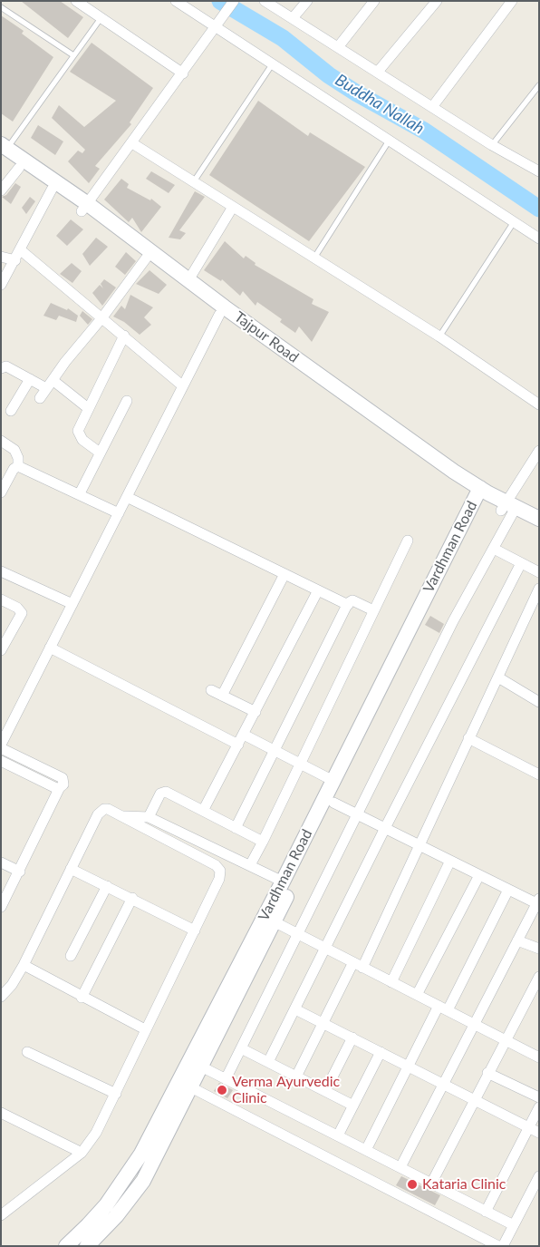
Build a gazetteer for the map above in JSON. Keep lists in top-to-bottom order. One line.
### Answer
{"streets":{"street":["Tajpur Road","Vardhman Road"]},"crossings":[["Tajpur Road","Vardhman Road"]],"water":["Buddha Nallah"],"places":["Verma Ayurvedic Clinic","Kataria Clinic"]}
